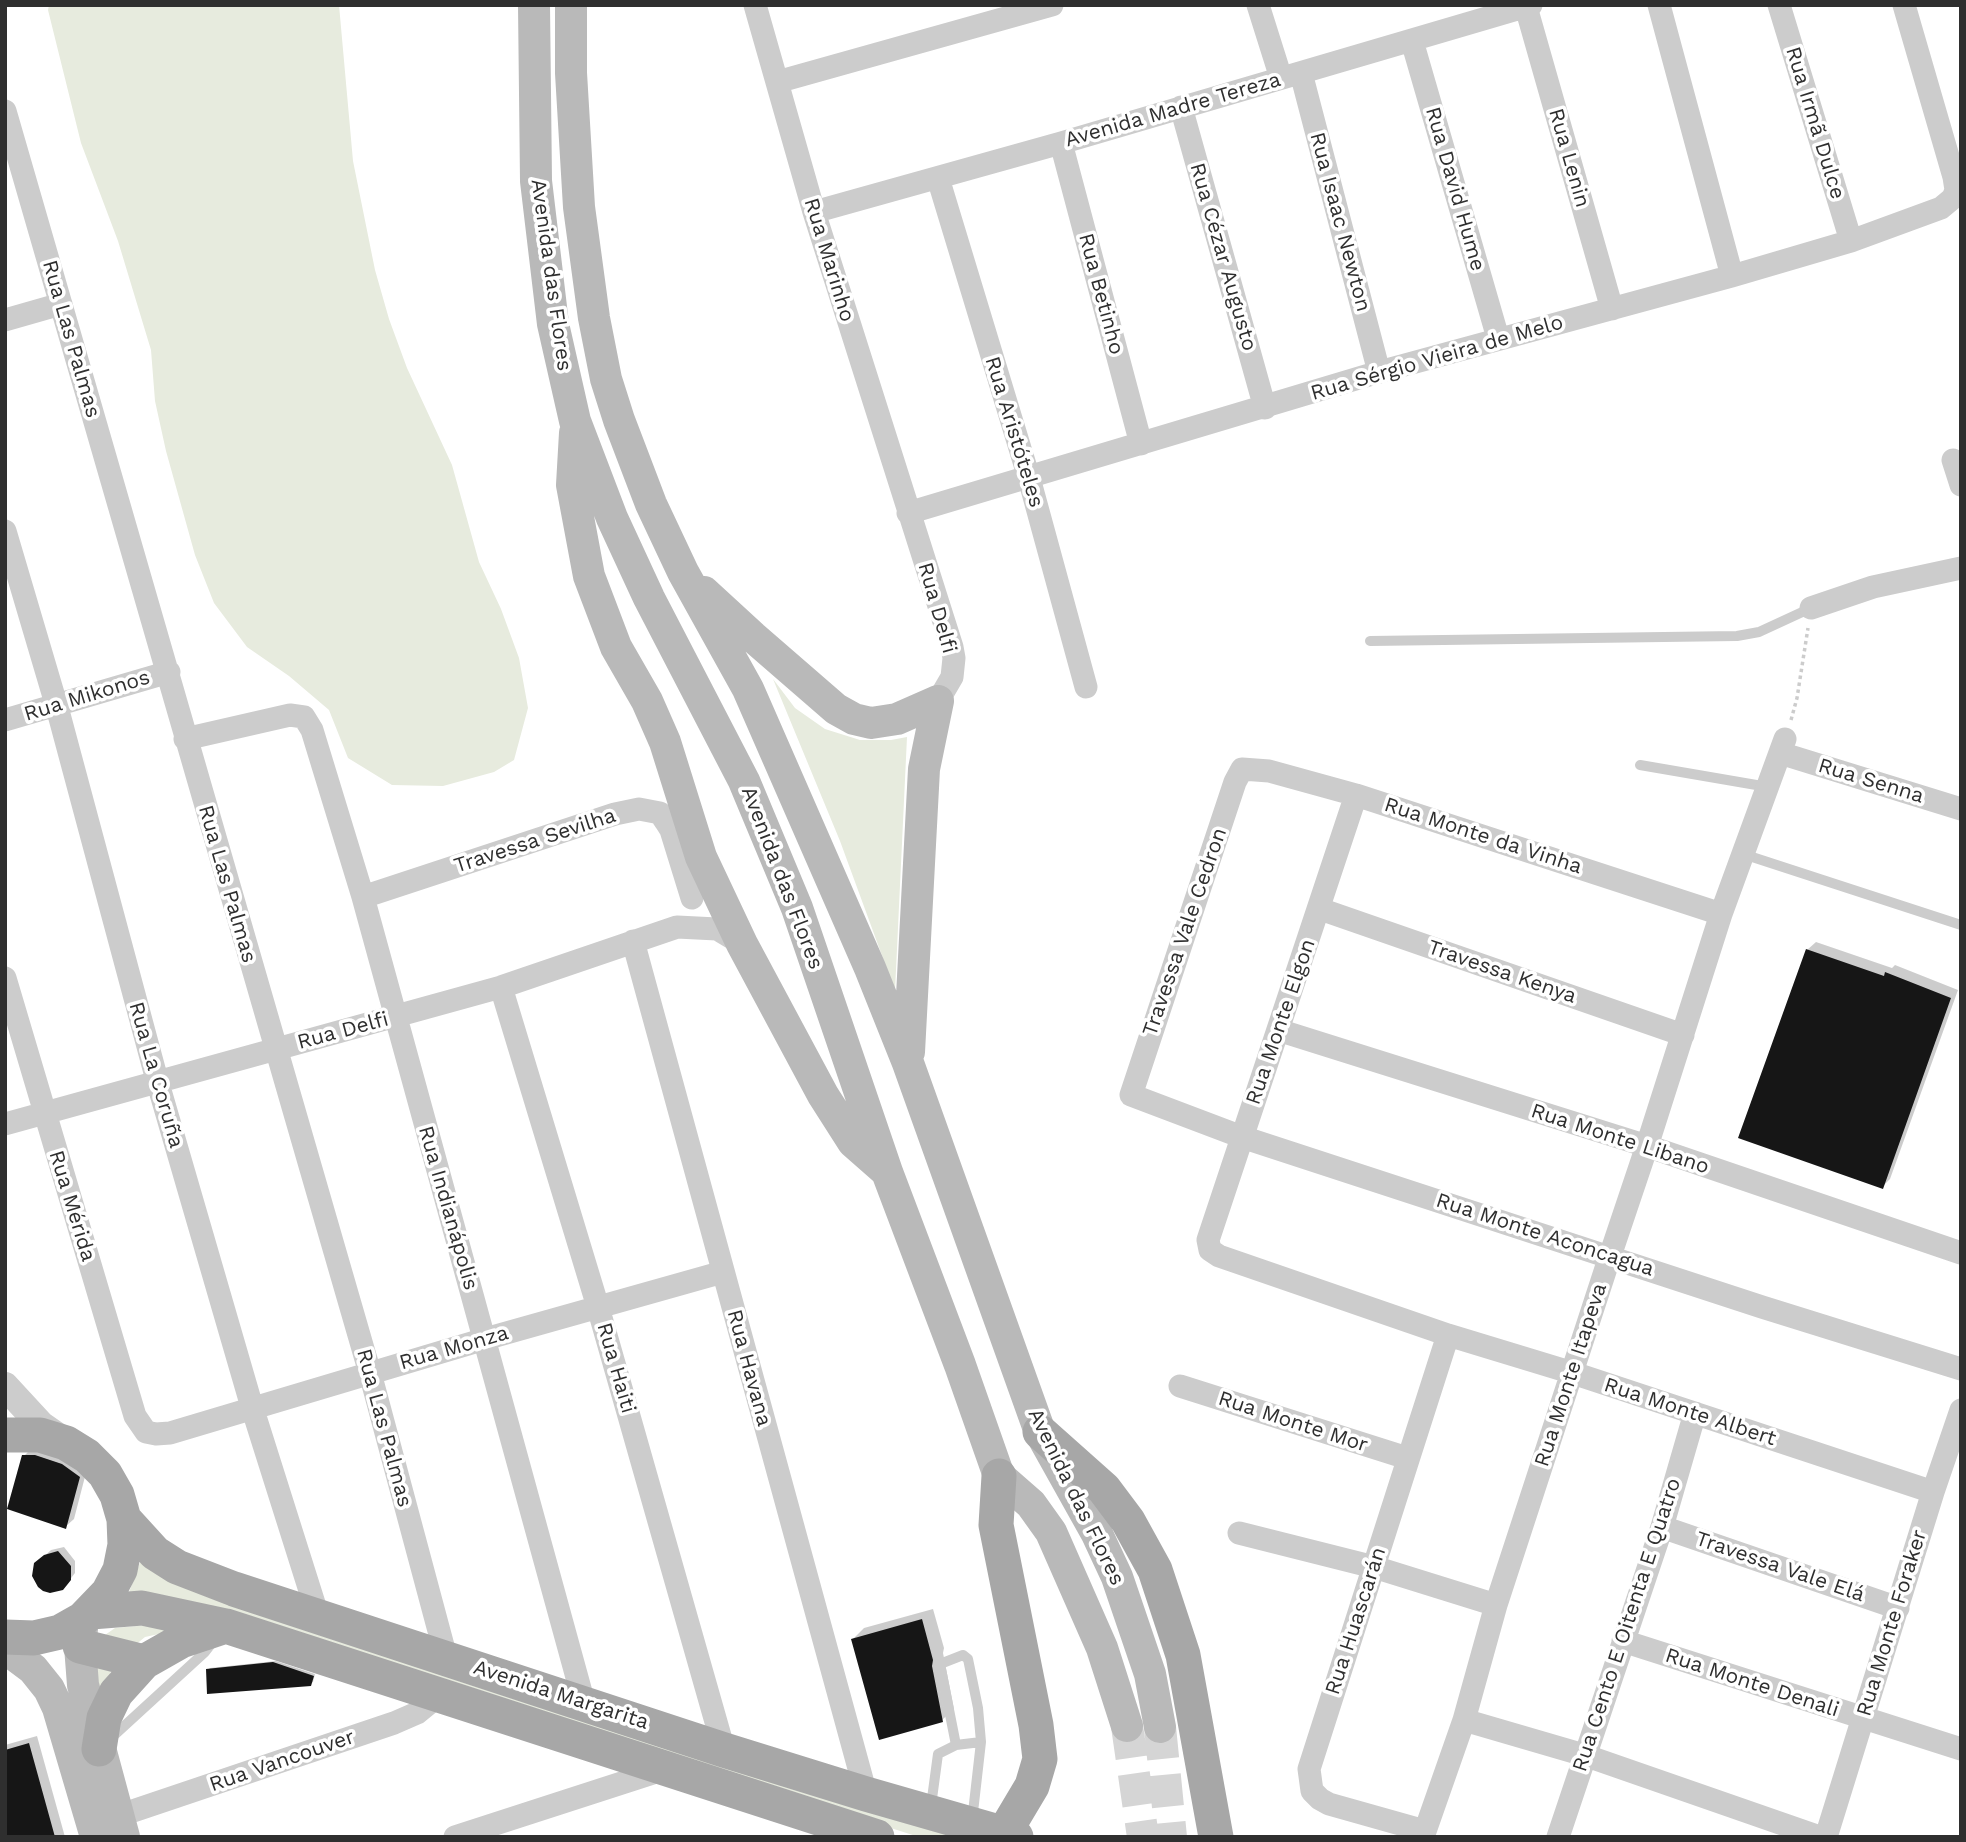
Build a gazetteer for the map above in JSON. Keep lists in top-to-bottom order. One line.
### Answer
{"streets":{"main road":["Avenida das Flores","Avenida Margarita"],"street":["Avenida Madre Tereza","Rua Irmã Dulce","Rua Lenin","Rua David Hume","Rua Isaac Newton","Rua Cézar Augusto","Rua Marinho","Rua Betinho","Rua Las Palmas","Rua Sérgio Vieira de Melo","Rua Aristóteles","Rua Delfi","Rua Mikonos","Rua Senna","Rua Monte da Vinha","Travessa Sevilha","Travessa Vale Cedron","Travessa Kenya","Rua Monte Elgon","Rua La Coruña","Rua Monte Libano","Rua Mérida","Rua Indianápolis","Rua Monte Aconcagua","Rua Monza","Rua Haiti","Rua Havana","Rua Monte Itapeva","Rua Monte Albert","Rua Monte Mor","Travessa Vale Elá","Rua Huascarán","Rua Monte Foraker","Rua Cento E Oitenta E Quatro","Rua Monte Denali","Rua Vancouver"]},"crossings":[["Avenida Madre Tereza","Rua Lenin"],["Avenida Madre Tereza","Rua David Hume"],["Avenida Madre Tereza","Rua Isaac Newton"],["Avenida Madre Tereza","Rua Cézar Augusto"],["Avenida Madre Tereza","Rua Marinho"],["Avenida Madre Tereza","Rua Betinho"],["Avenida Madre Tereza","Rua Aristóteles"],["Rua Irmã Dulce","Rua Sérgio Vieira de Melo"],["Rua Lenin","Rua Sérgio Vieira de Melo"],["Rua David Hume","Rua Sérgio Vieira de Melo"],["Rua Isaac Newton","Rua Sérgio Vieira de Melo"],["Rua Cézar Augusto","Rua Sérgio Vieira de Melo"],["Rua Marinho","Rua Sérgio Vieira de Melo"],["Rua Marinho","Rua Delfi"],["Rua Betinho","Rua Sérgio Vieira de Melo"],["Rua Las Palmas","Rua Delfi"],["Rua Las Palmas","Rua Mikonos"],["Rua Las Palmas","Rua Indianápolis"],["Rua Las Palmas","Rua Monza"],["Rua Las Palmas","Avenida Margarita"],["Rua Sérgio Vieira de Melo","Rua Aristóteles"],["Rua Sérgio Vieira de Melo","Rua Delfi"],["Rua Delfi","Rua La Coruña"],["Rua Delfi","Rua Mérida"],["Rua Delfi","Rua Indianápolis"],["Rua Delfi","Rua Haiti"],["Rua Delfi","Rua Havana"],["Rua Mikonos","Rua La Coruña"],["Rua Senna","Rua Monte Itapeva"],["Rua Monte da Vinha","Travessa Vale Cedron"],["Rua Monte da Vinha","Rua Monte Elgon"],["Rua Monte da Vinha","Rua Monte Itapeva"],["Travessa Sevilha","Rua Indianápolis"],["Travessa Vale Cedron","Rua Monte Aconcagua"],["Travessa Kenya","Rua Monte Elgon"],["Travessa Kenya","Rua Monte Itapeva"],["Rua Monte Elgon","Rua Monte Libano"],["Rua Monte Elgon","Rua Monte Aconcagua"],["Rua Monte Elgon","Rua Monte Albert"],["Rua La Coruña","Rua Monza"],["Rua La Coruña","Avenida Margarita"],["Rua Monte Libano","Rua Monte Itapeva"],["Rua Mérida","Rua Monza"],["Rua Indianápolis","Rua Monza"],["Rua Indianápolis","Avenida Margarita"],["Rua Monte Aconcagua","Rua Monte Itapeva"],["Rua Monza","Rua Haiti"],["Rua Monza","Rua Havana"],["Rua Haiti","Avenida Margarita"],["Rua Havana","Avenida Margarita"],["Rua Monte Itapeva","Rua Monte Albert"],["Rua Monte Itapeva","Rua Huascarán"],["Rua Monte Albert","Rua Huascarán"],["Rua Monte Albert","Rua Monte Foraker"],["Rua Monte Albert","Rua Cento E Oitenta E Quatro"],["Rua Monte Mor","Rua Huascarán"],["Travessa Vale Elá","Rua Monte Foraker"],["Travessa Vale Elá","Rua Cento E Oitenta E Quatro"],["Rua Monte Foraker","Rua Monte Denali"],["Rua Cento E Oitenta E Quatro","Rua Monte Denali"],["Avenida Margarita","Rua Vancouver"]]}
